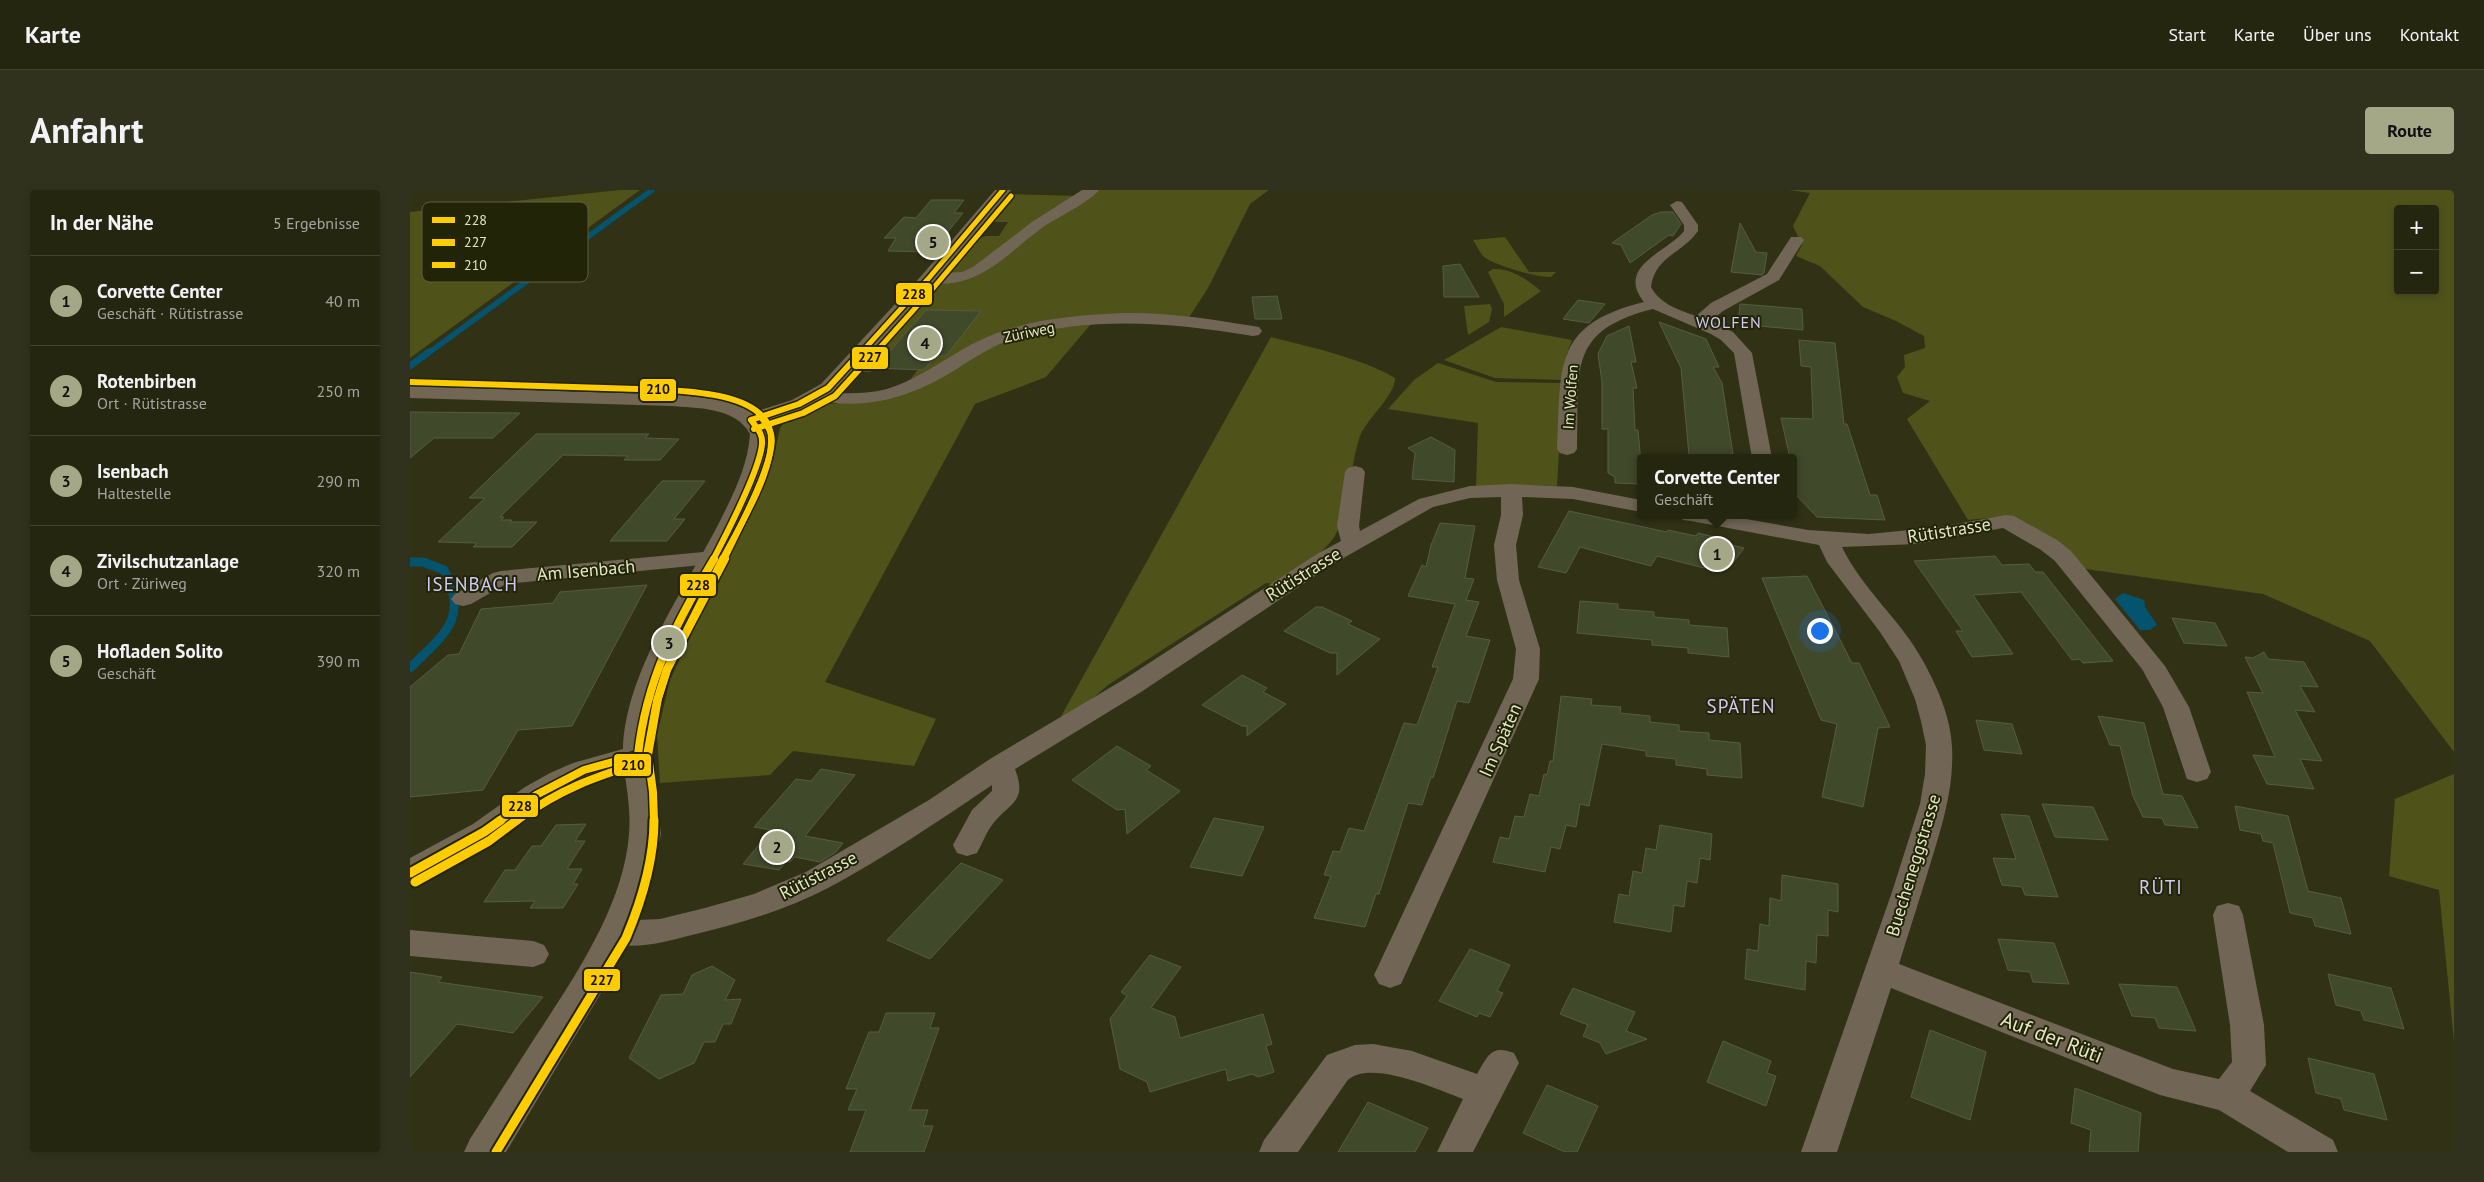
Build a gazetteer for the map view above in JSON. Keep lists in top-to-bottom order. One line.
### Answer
{"streets":{"street":["Züriweg","Im Wolfen","Rütistrasse","Am Isenbach","Im Späten","Buecheneggstrasse","Auf der Rüti"]},"crossings":[["Rütistrasse","Im Späten"],["Rütistrasse","Buecheneggstrasse"],["Buecheneggstrasse","Auf der Rüti"]],"districts":["WOLFEN","ISENBACH","SPÄTEN","RÜTI"],"lines":["transit line 228","transit line 227","transit line 210"],"legend":["228","227","210"],"page":{"header":"Karte","nav":["Start","Karte","Über uns","Kontakt"],"title":"Anfahrt","buttons":"Route","heading":["In der Nähe","5 Ergebnisse"],"map_buttons":["+","−"],"pins":["5","4","1","3","2"],"list":[{"mark":"1","name":"Corvette Center","note":"Geschäft · Rütistrasse","value":"40 m"},{"mark":"2","name":"Rotenbirben","note":"Ort · Rütistrasse","value":"250 m"},{"mark":"3","name":"Isenbach","note":"Haltestelle","value":"290 m"},{"mark":"4","name":"Zivilschutzanlage","note":"Ort · Züriweg","value":"320 m"},{"mark":"5","name":"Hofladen Solito","note":"Geschäft","value":"390 m"}],"popup":["Corvette Center","Geschäft"]}}
